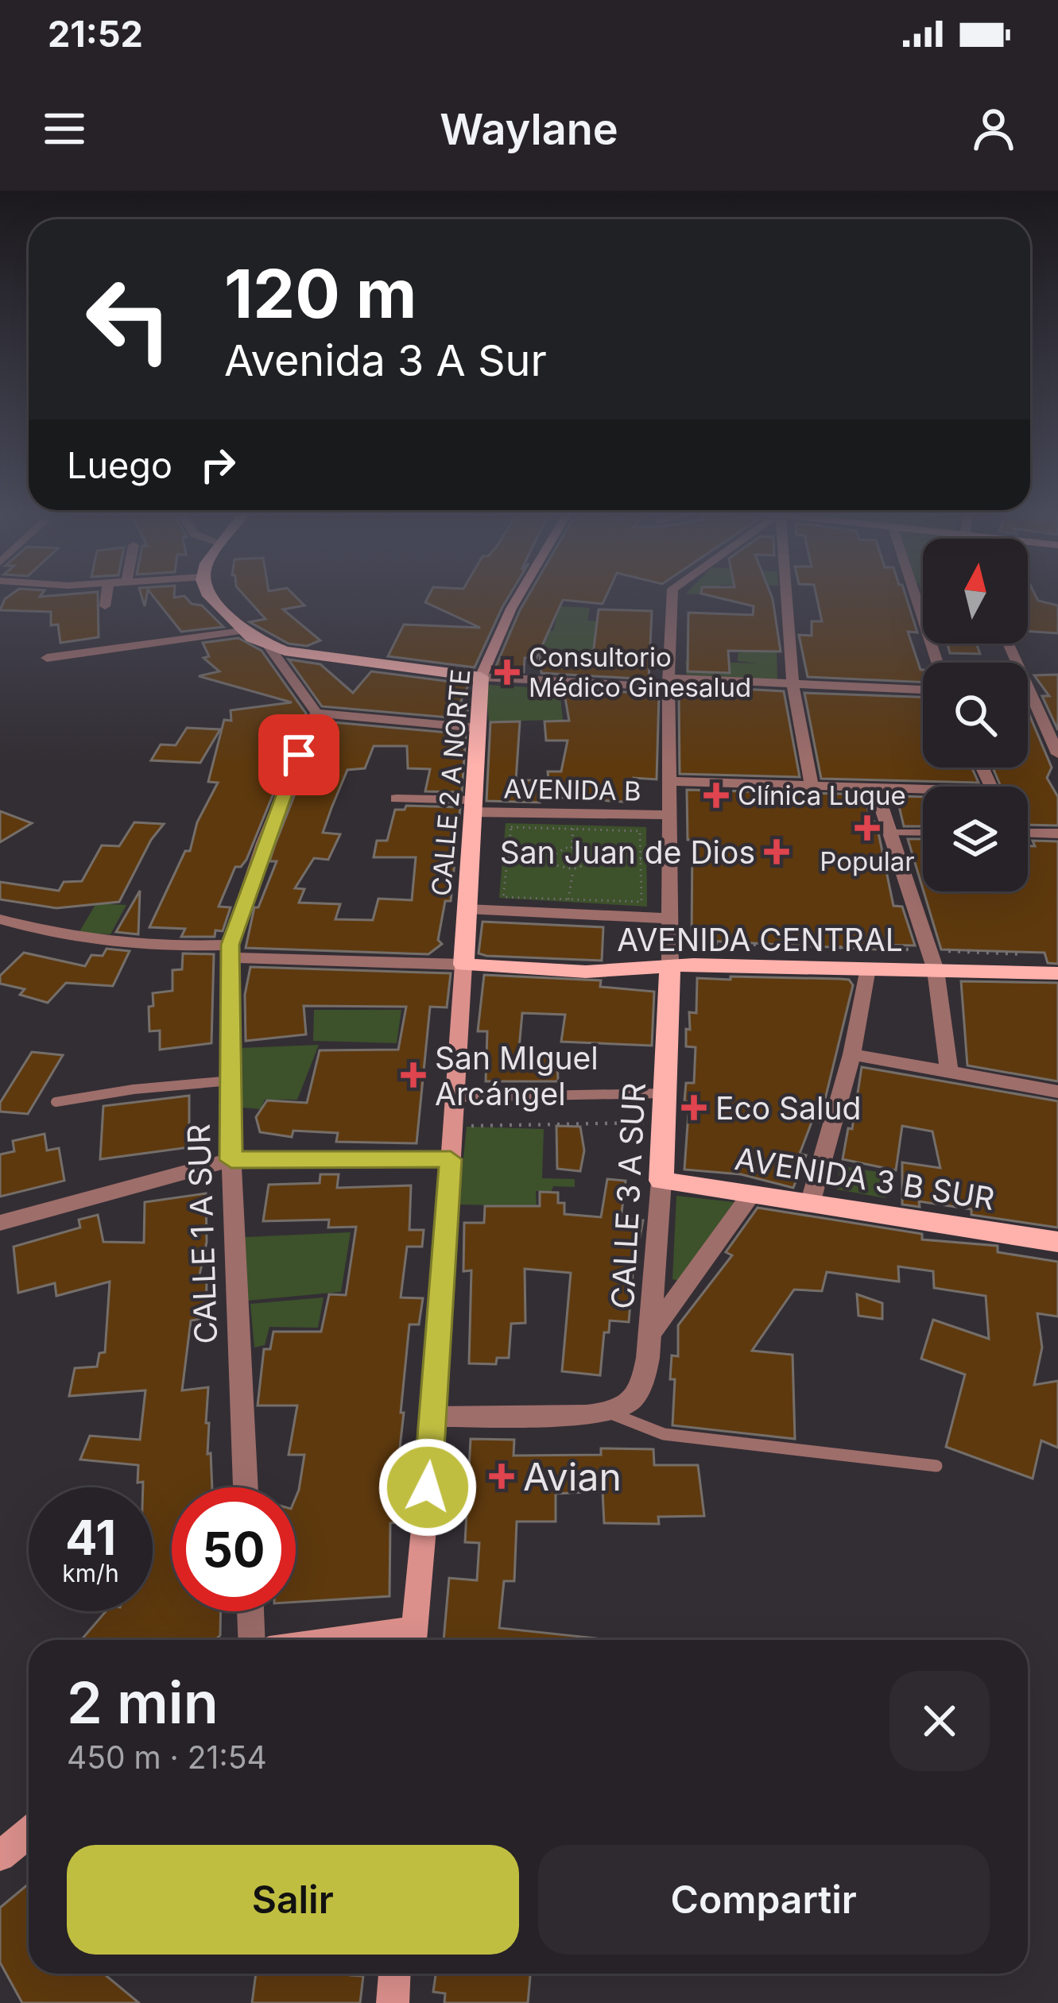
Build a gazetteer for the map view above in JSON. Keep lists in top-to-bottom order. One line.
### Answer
{"streets":{"main road":["CALLE 2 A NORTE","AVENIDA CENTRAL","AVENIDA 3 B SUR","CALLE 3 A SUR"],"street":["AVENIDA B","CALLE 1 A SUR"]},"crossings":[["CALLE 2 A NORTE","AVENIDA B"],["CALLE 2 A NORTE","AVENIDA CENTRAL"],["AVENIDA CENTRAL","CALLE 3 A SUR"],["AVENIDA 3 B SUR","CALLE 3 A SUR"]],"places":{"health":["Consultorio Médico Ginesalud","Clínica Luque","Popular","San Juan de Dios","San MIguel Arcángel","Eco Salud","Avian"]},"north":"top","page":{"status":"21:52","header":"Waylane","turn":["120 m","Avenida 3 A Sur"],"then":"Luego","speed":"41 km/h","limit":"50","heading":["2 min","450 m · 21:54"],"buttons":["Salir","Compartir"]}}
